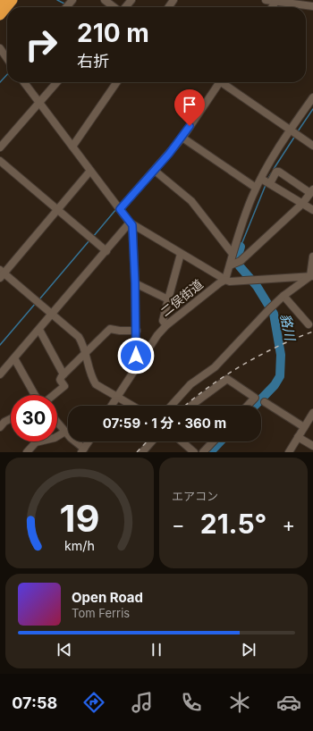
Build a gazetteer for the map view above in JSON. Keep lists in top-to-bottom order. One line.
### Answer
{"streets":{"street":["二俣街道"]},"water":["貉川"],"page":{"turn":["210 m","右折"],"limit":"30","trip":"07:59 · 1 分 · 360 m","tile":"エアコン","heat":["−","21.5°","+"],"song":["Open Road","Tom Ferris"],"tabs":"07:58","gauge":["19","km/h"]}}
